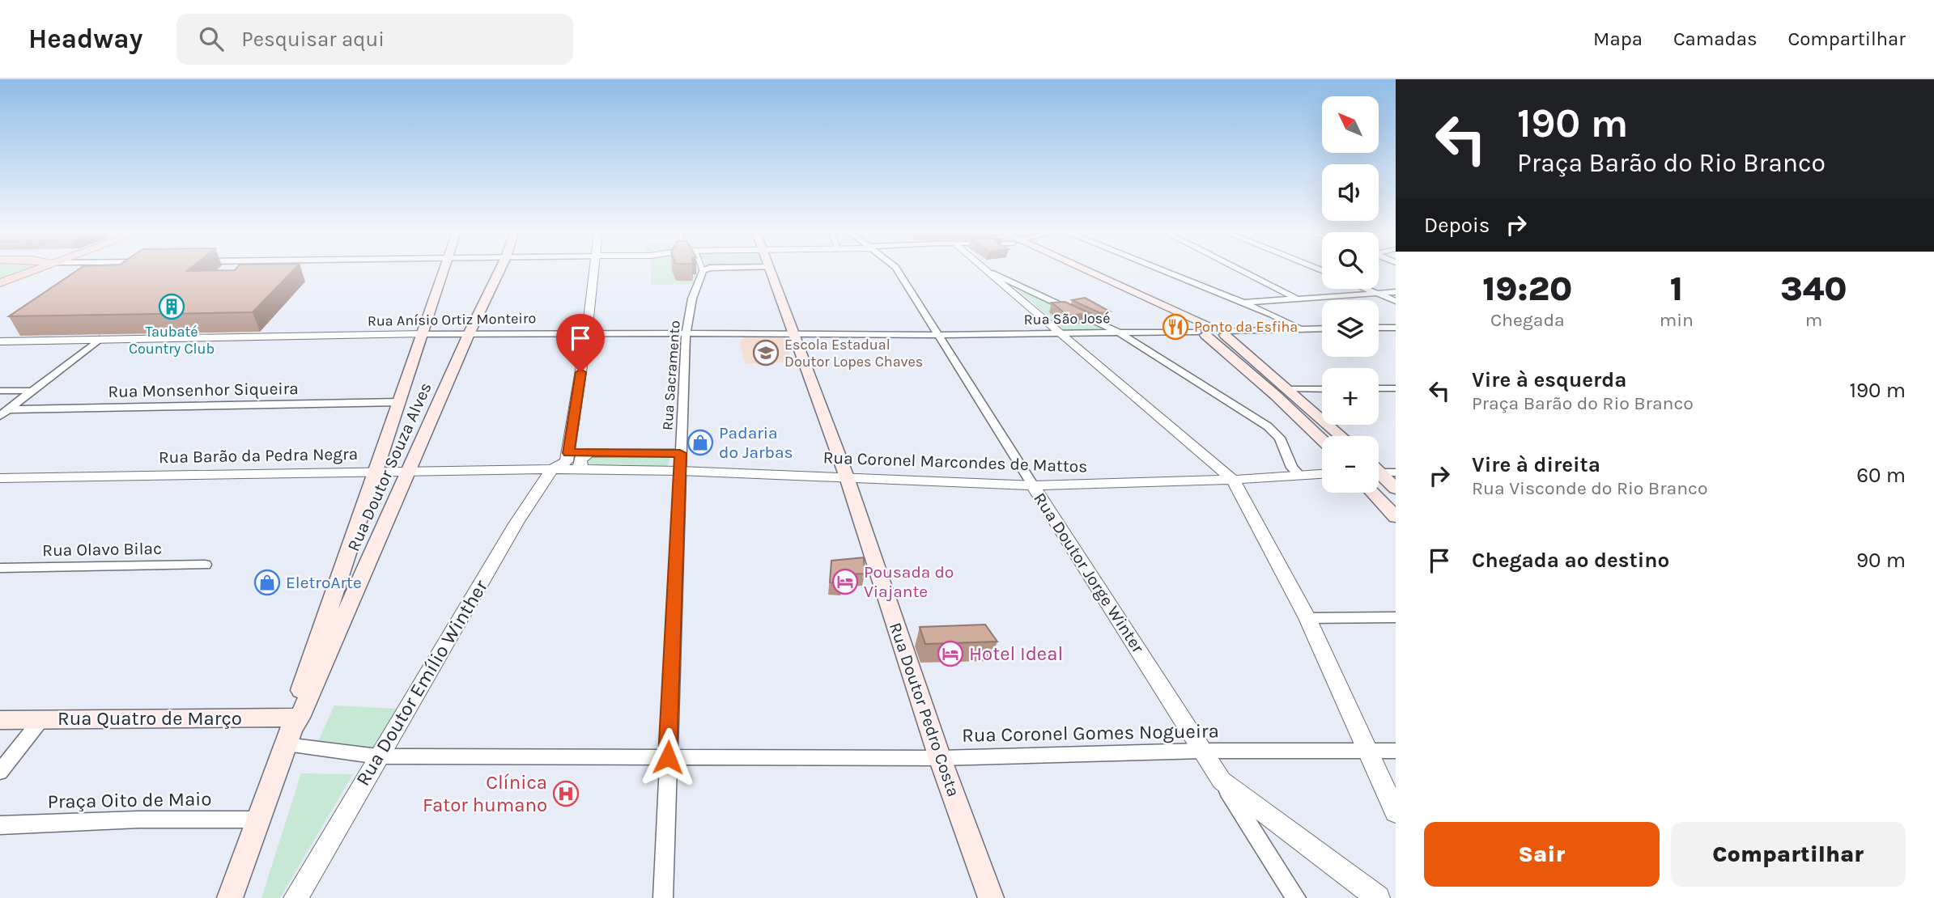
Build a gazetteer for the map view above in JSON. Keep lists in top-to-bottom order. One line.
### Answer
{"streets":{"main road":["Rua Doutor Souza Alves","Rua Doutor Pedro Costa","Rua Quatro de Março"],"street":["Rua São José","Rua Anísio Ortiz Monteiro","Rua Sacramento","Rua Monsenhor Siqueira","Rua Barão da Pedra Negra","Rua Coronel Marcondes de Mattos","Rua Olavo Bilac","Rua Doutor Jorge Winter","Rua Doutor Emílio Winther","Rua Coronel Gomes Nogueira","Praça Oito de Maio"]},"crossings":[["Rua São José","Rua Anísio Ortiz Monteiro"],["Rua São José","Rua Doutor Jorge Winter"],["Rua Anísio Ortiz Monteiro","Rua Sacramento"],["Rua Anísio Ortiz Monteiro","Rua Doutor Souza Alves"],["Rua Anísio Ortiz Monteiro","Rua Doutor Jorge Winter"],["Rua Anísio Ortiz Monteiro","Rua Doutor Pedro Costa"],["Rua Sacramento","Rua Coronel Marcondes de Mattos"],["Rua Sacramento","Rua Coronel Gomes Nogueira"],["Rua Coronel Marcondes de Mattos","Rua Doutor Jorge Winter"],["Rua Coronel Marcondes de Mattos","Rua Doutor Emílio Winther"],["Rua Coronel Marcondes de Mattos","Rua Doutor Pedro Costa"],["Rua Doutor Souza Alves","Rua Quatro de Março"],["Rua Doutor Jorge Winter","Rua Coronel Gomes Nogueira"],["Rua Doutor Emílio Winther","Rua Quatro de Março"],["Rua Doutor Emílio Winther","Rua Coronel Gomes Nogueira"],["Rua Doutor Pedro Costa","Rua Coronel Gomes Nogueira"],["Rua Quatro de Março","Rua Coronel Gomes Nogueira"]],"places":{"building":["Taubaté Country Club"],"restaurant":["Ponto da Esfiha"],"school or university":["Escola Estadual Doutor Lopes Chaves"],"shop":["Padaria do Jarbas","EletroArte"],"hotel":["Pousada do Viajante","Hotel Ideal"],"hospital":["Clínica Fator humano"]},"north":"top left","page":{"header":"Headway","search":"Pesquisar aqui","nav":["Mapa","Camadas","Compartilhar"],"turn":["190 m","Praça Barão do Rio Branco"],"map_buttons":["+","−"],"then":"Depois","eta":["19:20","Chegada","1","min","340","m"],"list":[{"name":"Vire à esquerda","note":"Praça Barão do Rio Branco","value":"190 m"},{"name":"Vire à direita","note":"Rua Visconde do Rio Branco","value":"60 m"},{"name":"Chegada ao destino","value":"90 m"}],"buttons":["Sair","Compartilhar"]}}
